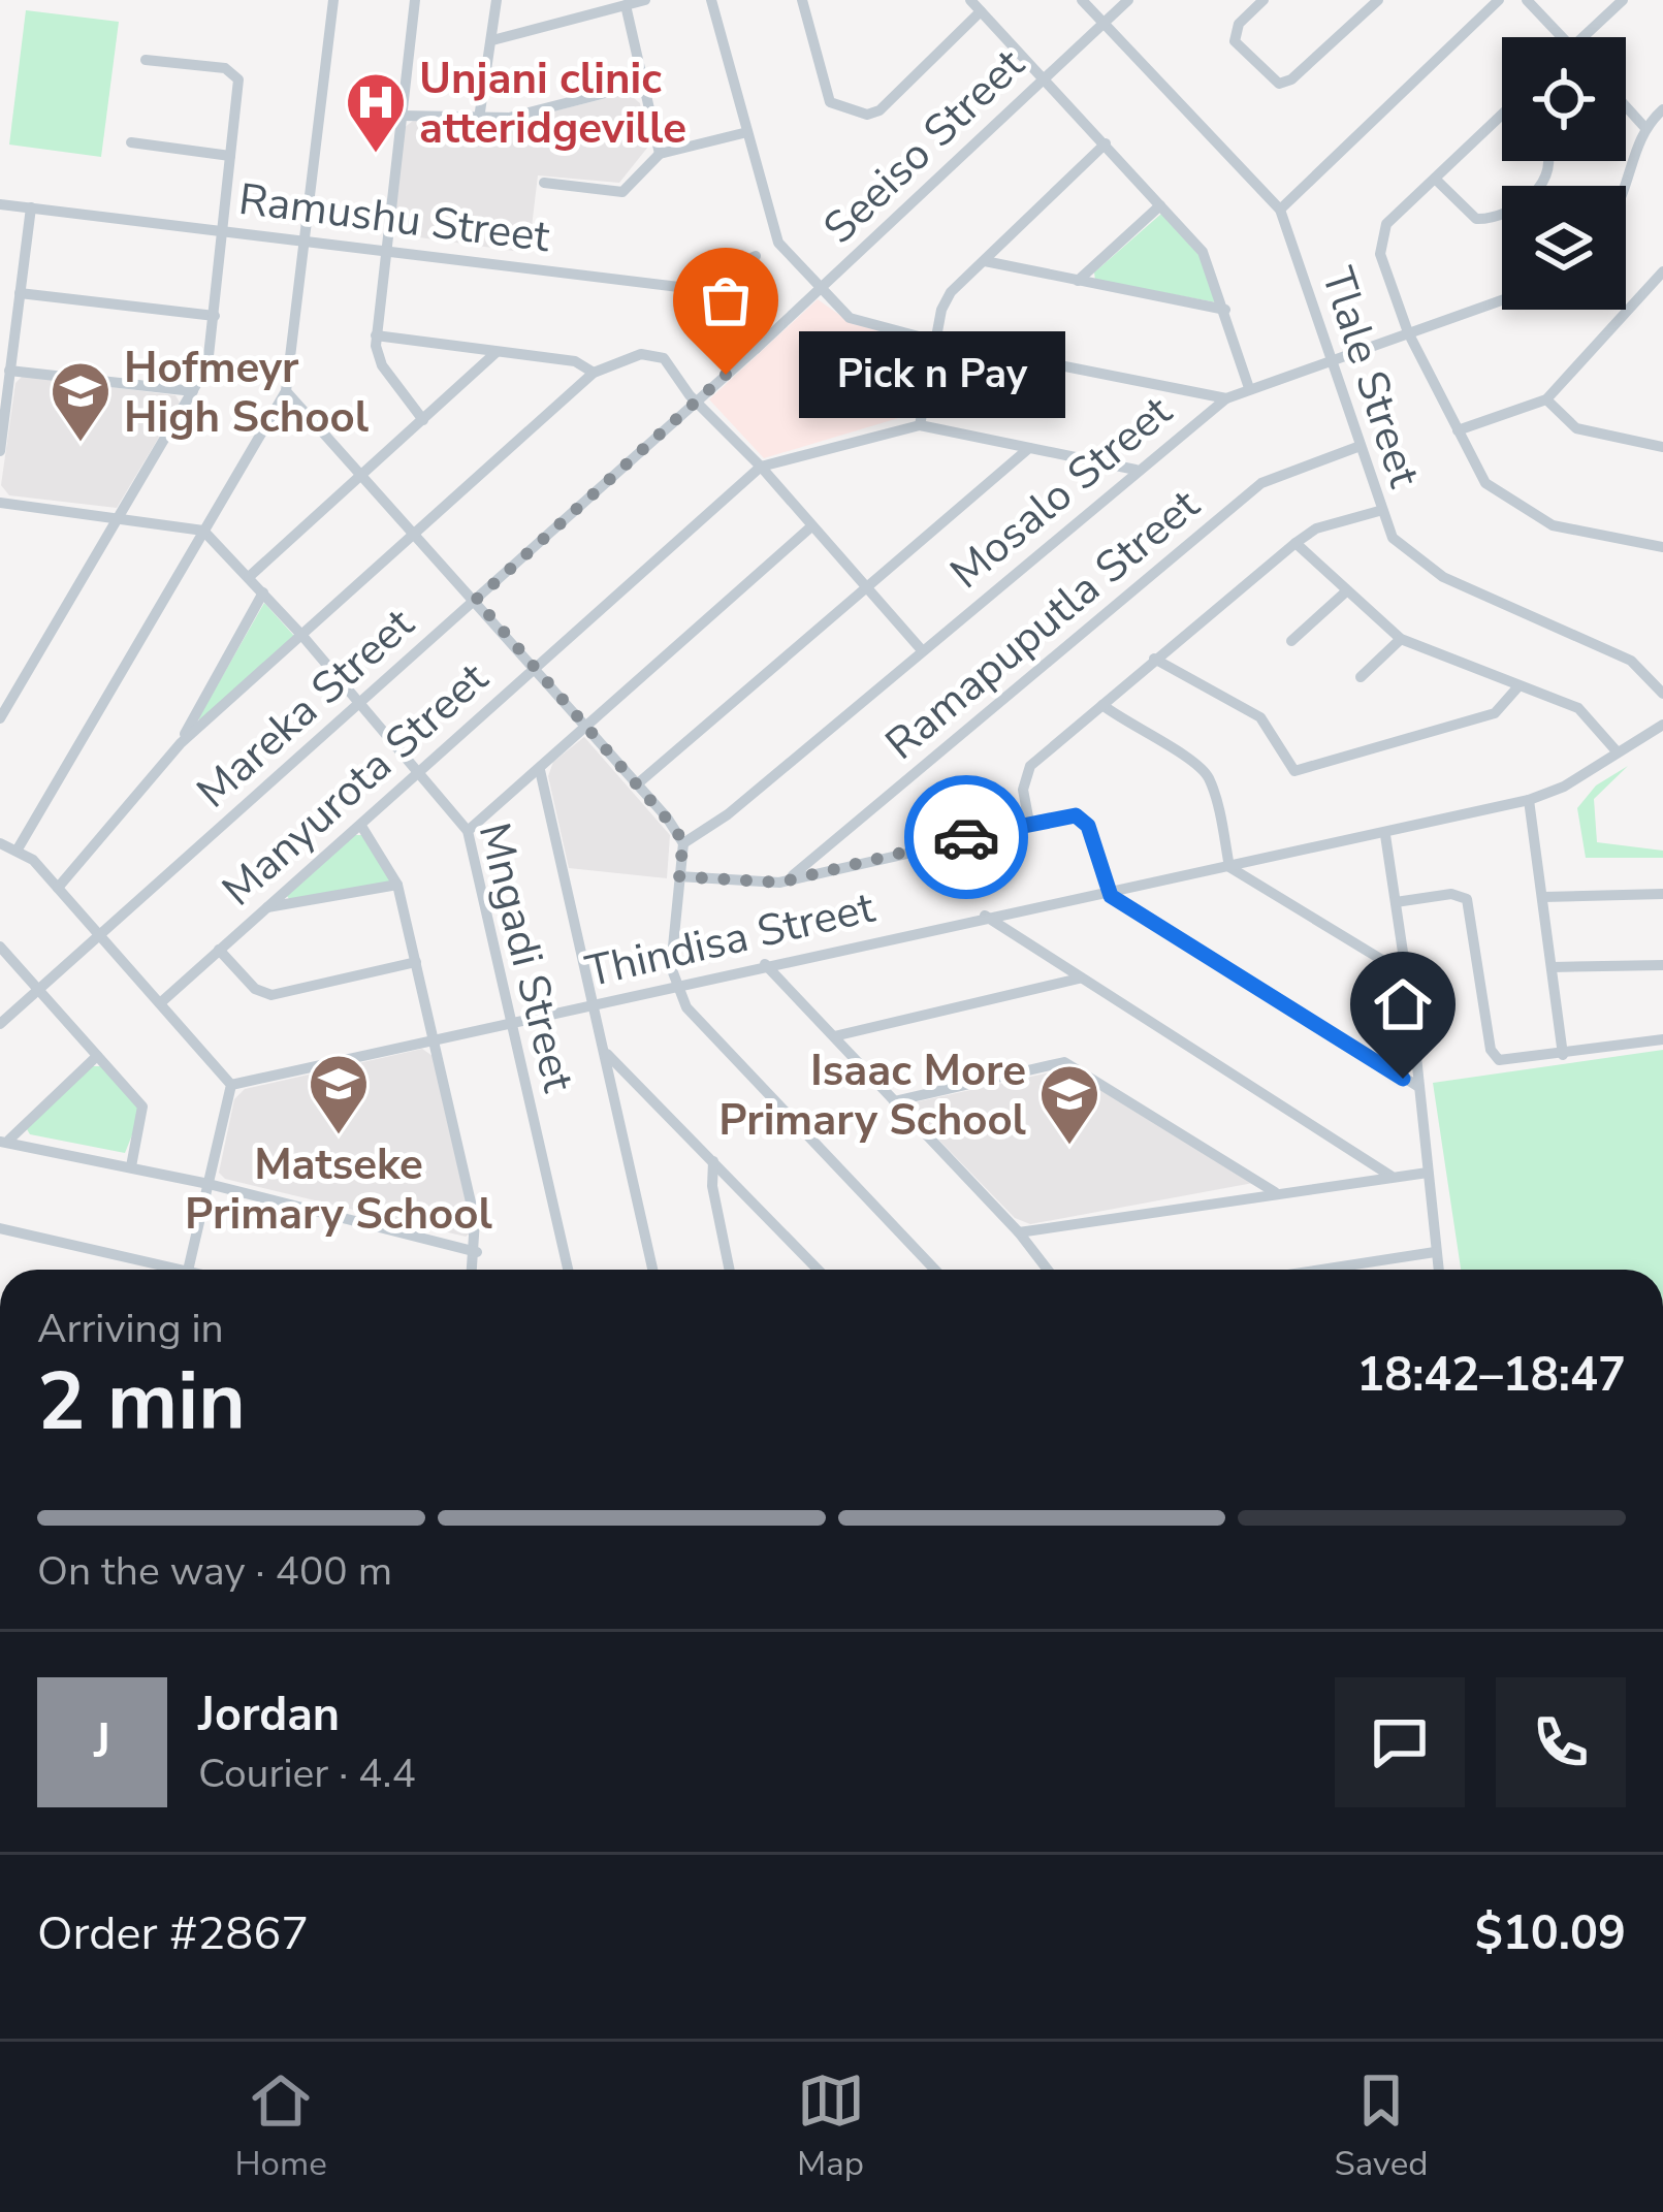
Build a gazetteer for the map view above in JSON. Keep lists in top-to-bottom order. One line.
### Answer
{"streets":{"street":["Seeiso Street","Ramushu Street","Tlale Street","Mosalo Street","Ramapuputla Street","Mareka Street","Manyurota Street","Thindisa Street","Mngadi Street"]},"crossings":[["Seeiso Street","Tlale Street"],["Seeiso Street","Mareka Street"],["Tlale Street","Mosalo Street"],["Tlale Street","Ramapuputla Street"],["Mareka Street","Mngadi Street"],["Manyurota Street","Mngadi Street"],["Thindisa Street","Mngadi Street"]],"places":{"hospital":["Unjani clinic atteridgeville"],"other":["Pick n Pay"],"school or university":["Hofmeyr High School","Matseke Primary School","Isaac More Primary School"]},"page":{"bubble":"Pick n Pay","heading":["2 min","Arriving in","18:42–18:47"],"panel":["Jordan","Courier · 4.4","Order #2867","$10.09"],"bar":"On the way · 400 m","round":"J","tabs":["Home","Map","Saved"]}}
